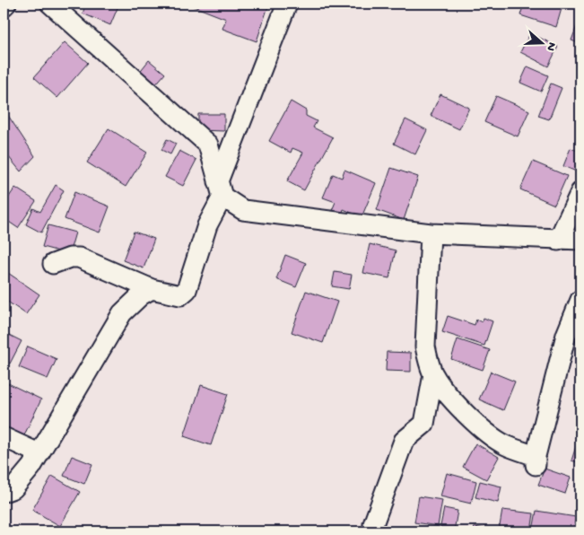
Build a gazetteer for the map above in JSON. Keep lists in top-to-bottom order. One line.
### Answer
{"north":"right"}
